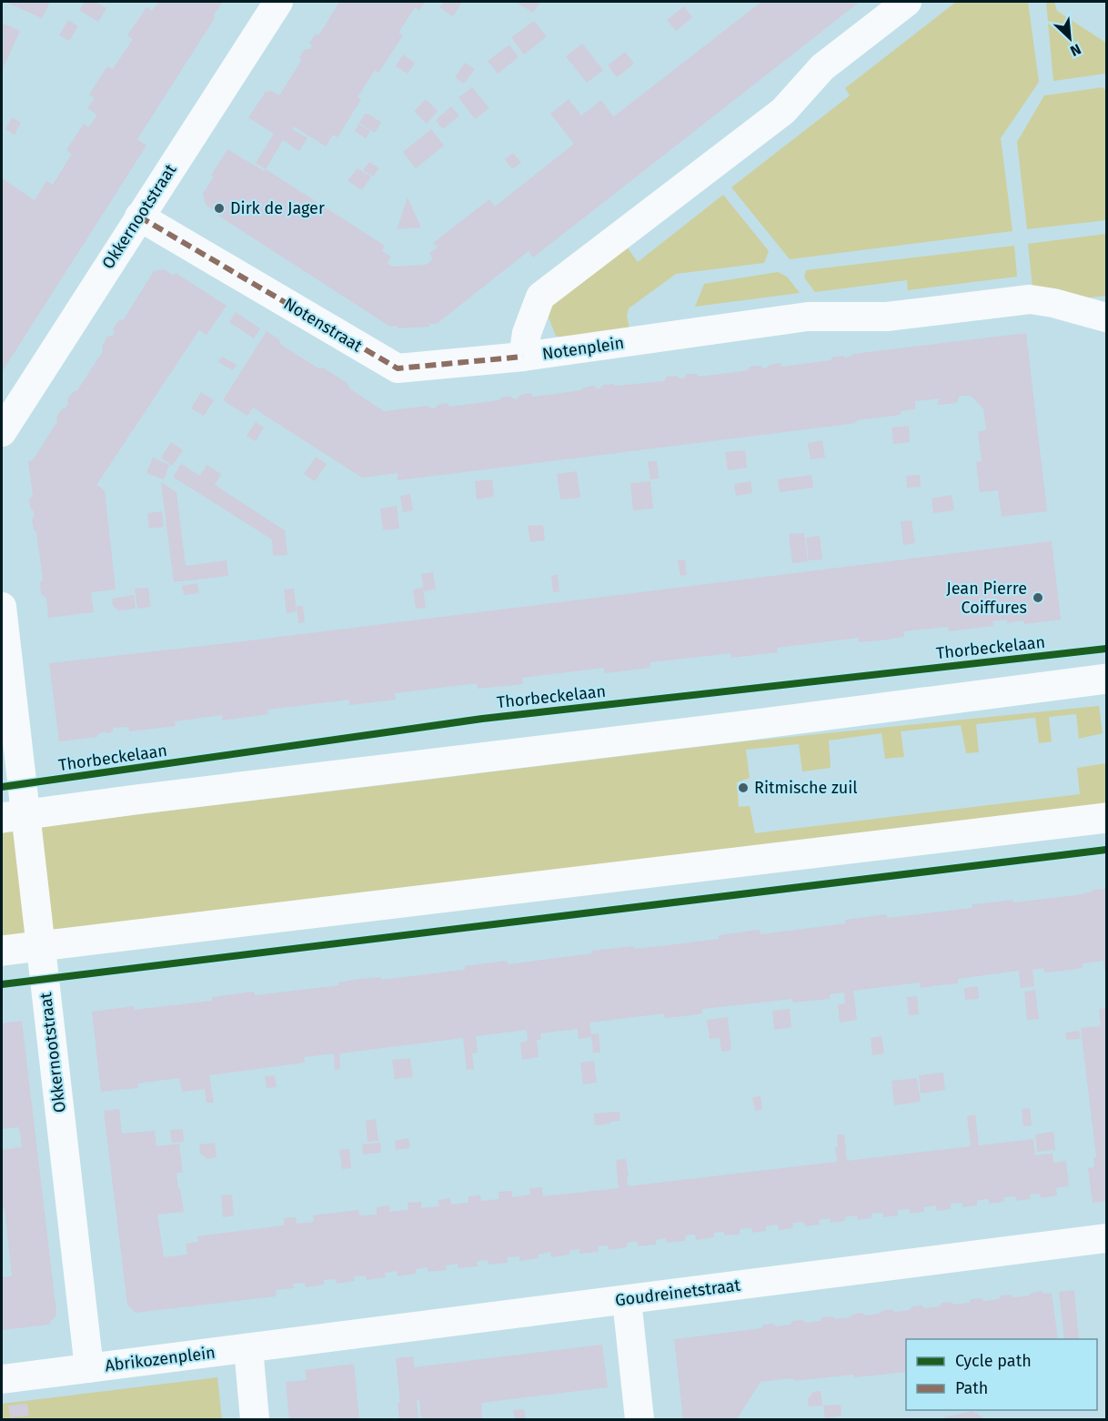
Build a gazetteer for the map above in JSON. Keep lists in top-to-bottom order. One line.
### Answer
{"streets":{"street":["Okkernootstraat","Notenstraat","Notenplein","Goudreinetstraat","Abrikozenplein"],"cycle path":["Thorbeckelaan"]},"crossings":[["Okkernootstraat","Notenstraat"],["Okkernootstraat","Abrikozenplein"],["Notenstraat","Notenplein"],["Goudreinetstraat","Abrikozenplein"]],"places":["Dirk de Jager","Jean Pierre Coiffures","Ritmische zuil"],"legend":["Cycle path","Path"],"north":"bottom right"}
